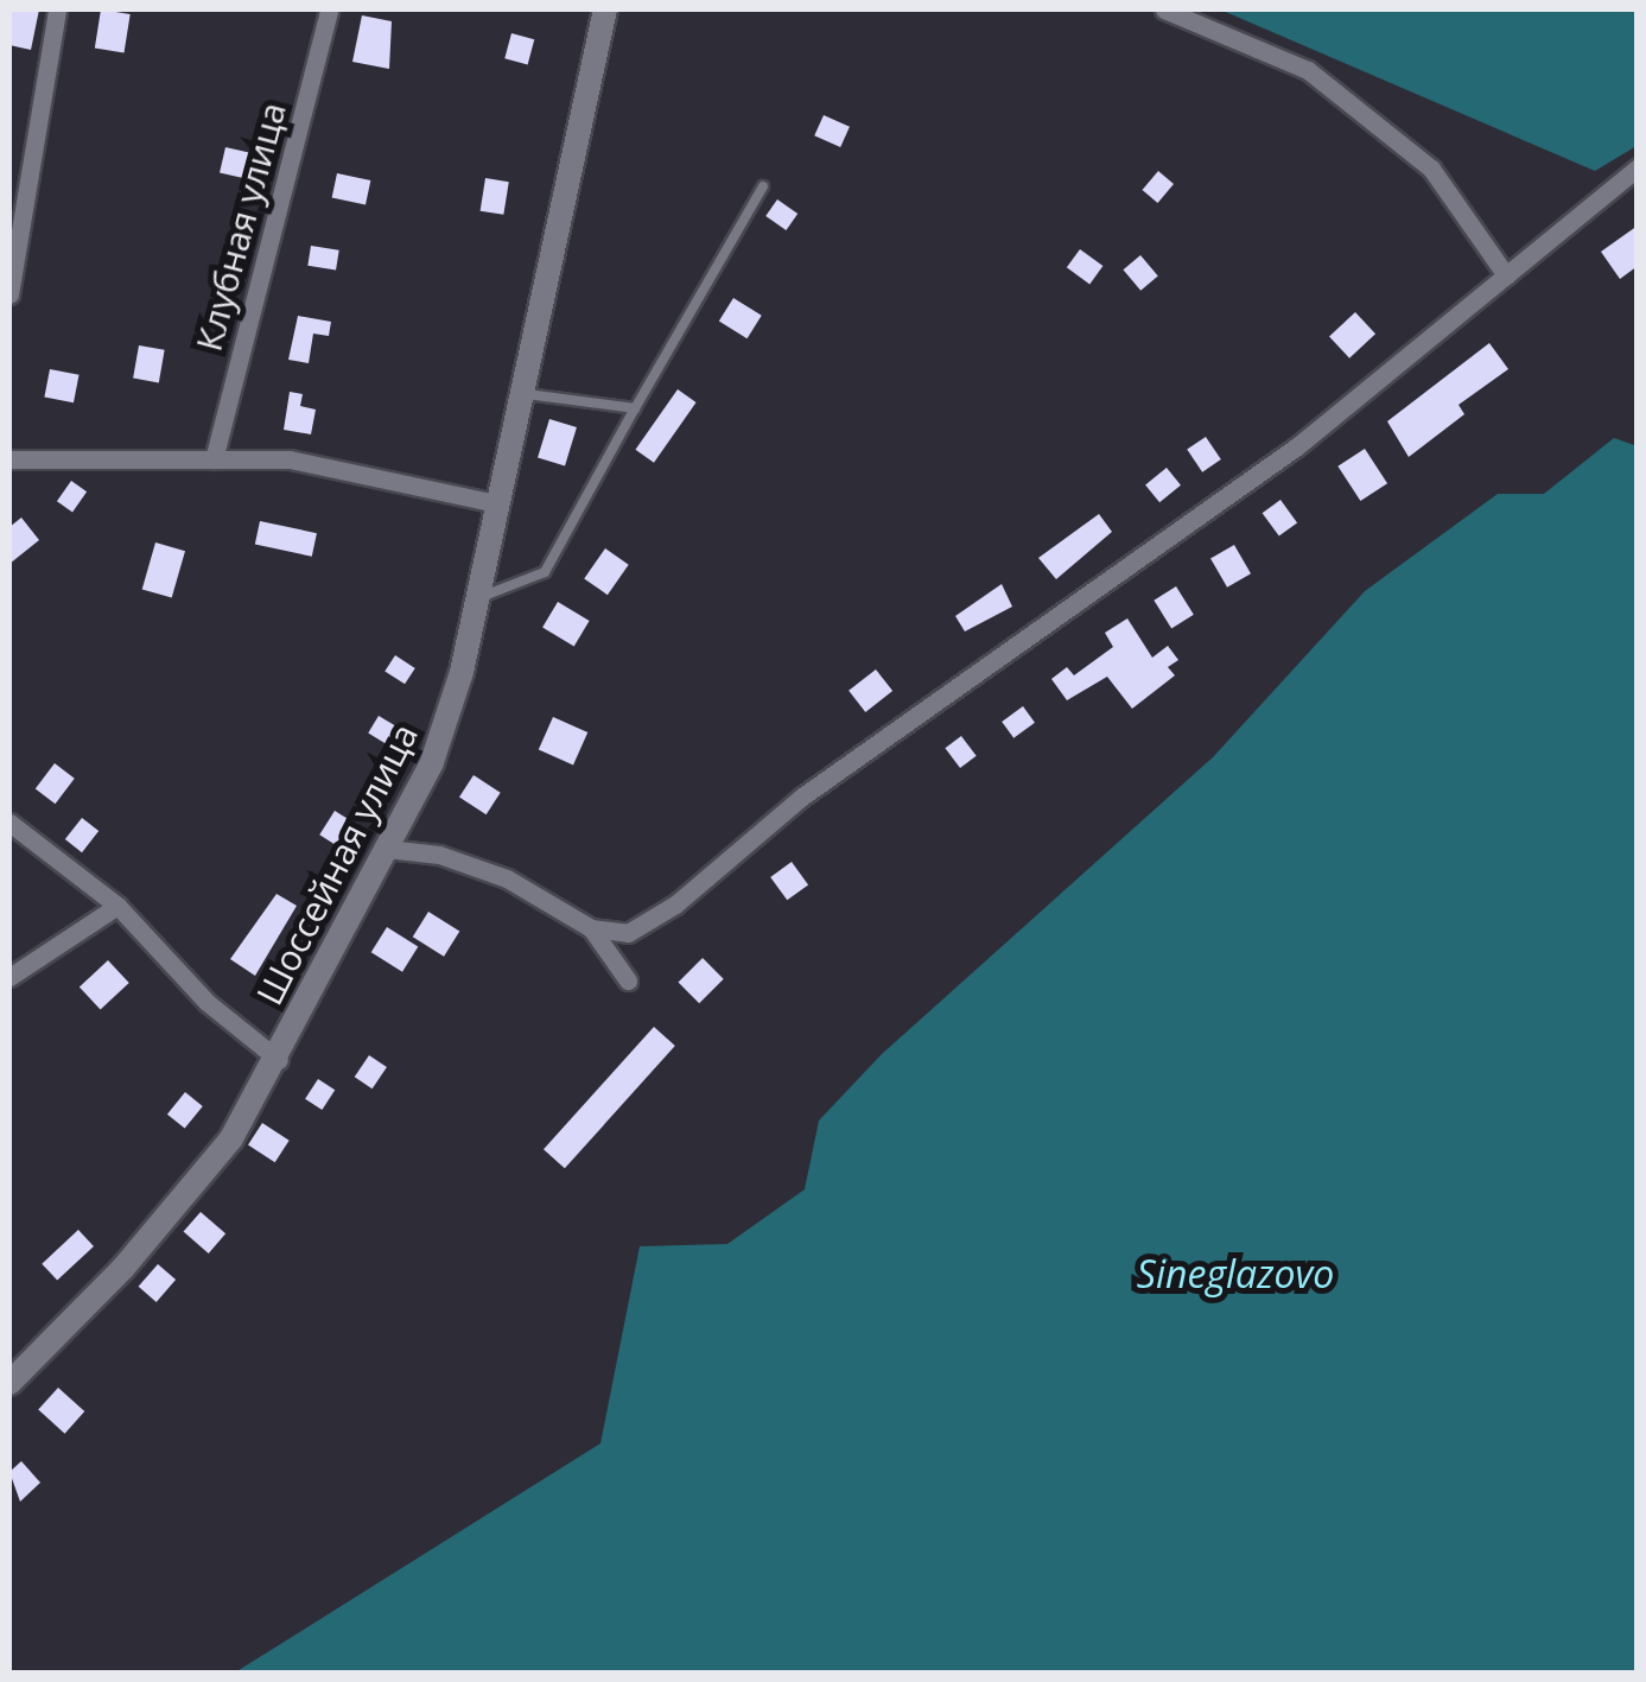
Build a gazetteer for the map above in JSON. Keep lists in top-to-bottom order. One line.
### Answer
{"streets":{"street":["Клубная улица","Шоссейная улица"]},"water":["Sineglazovo"]}
